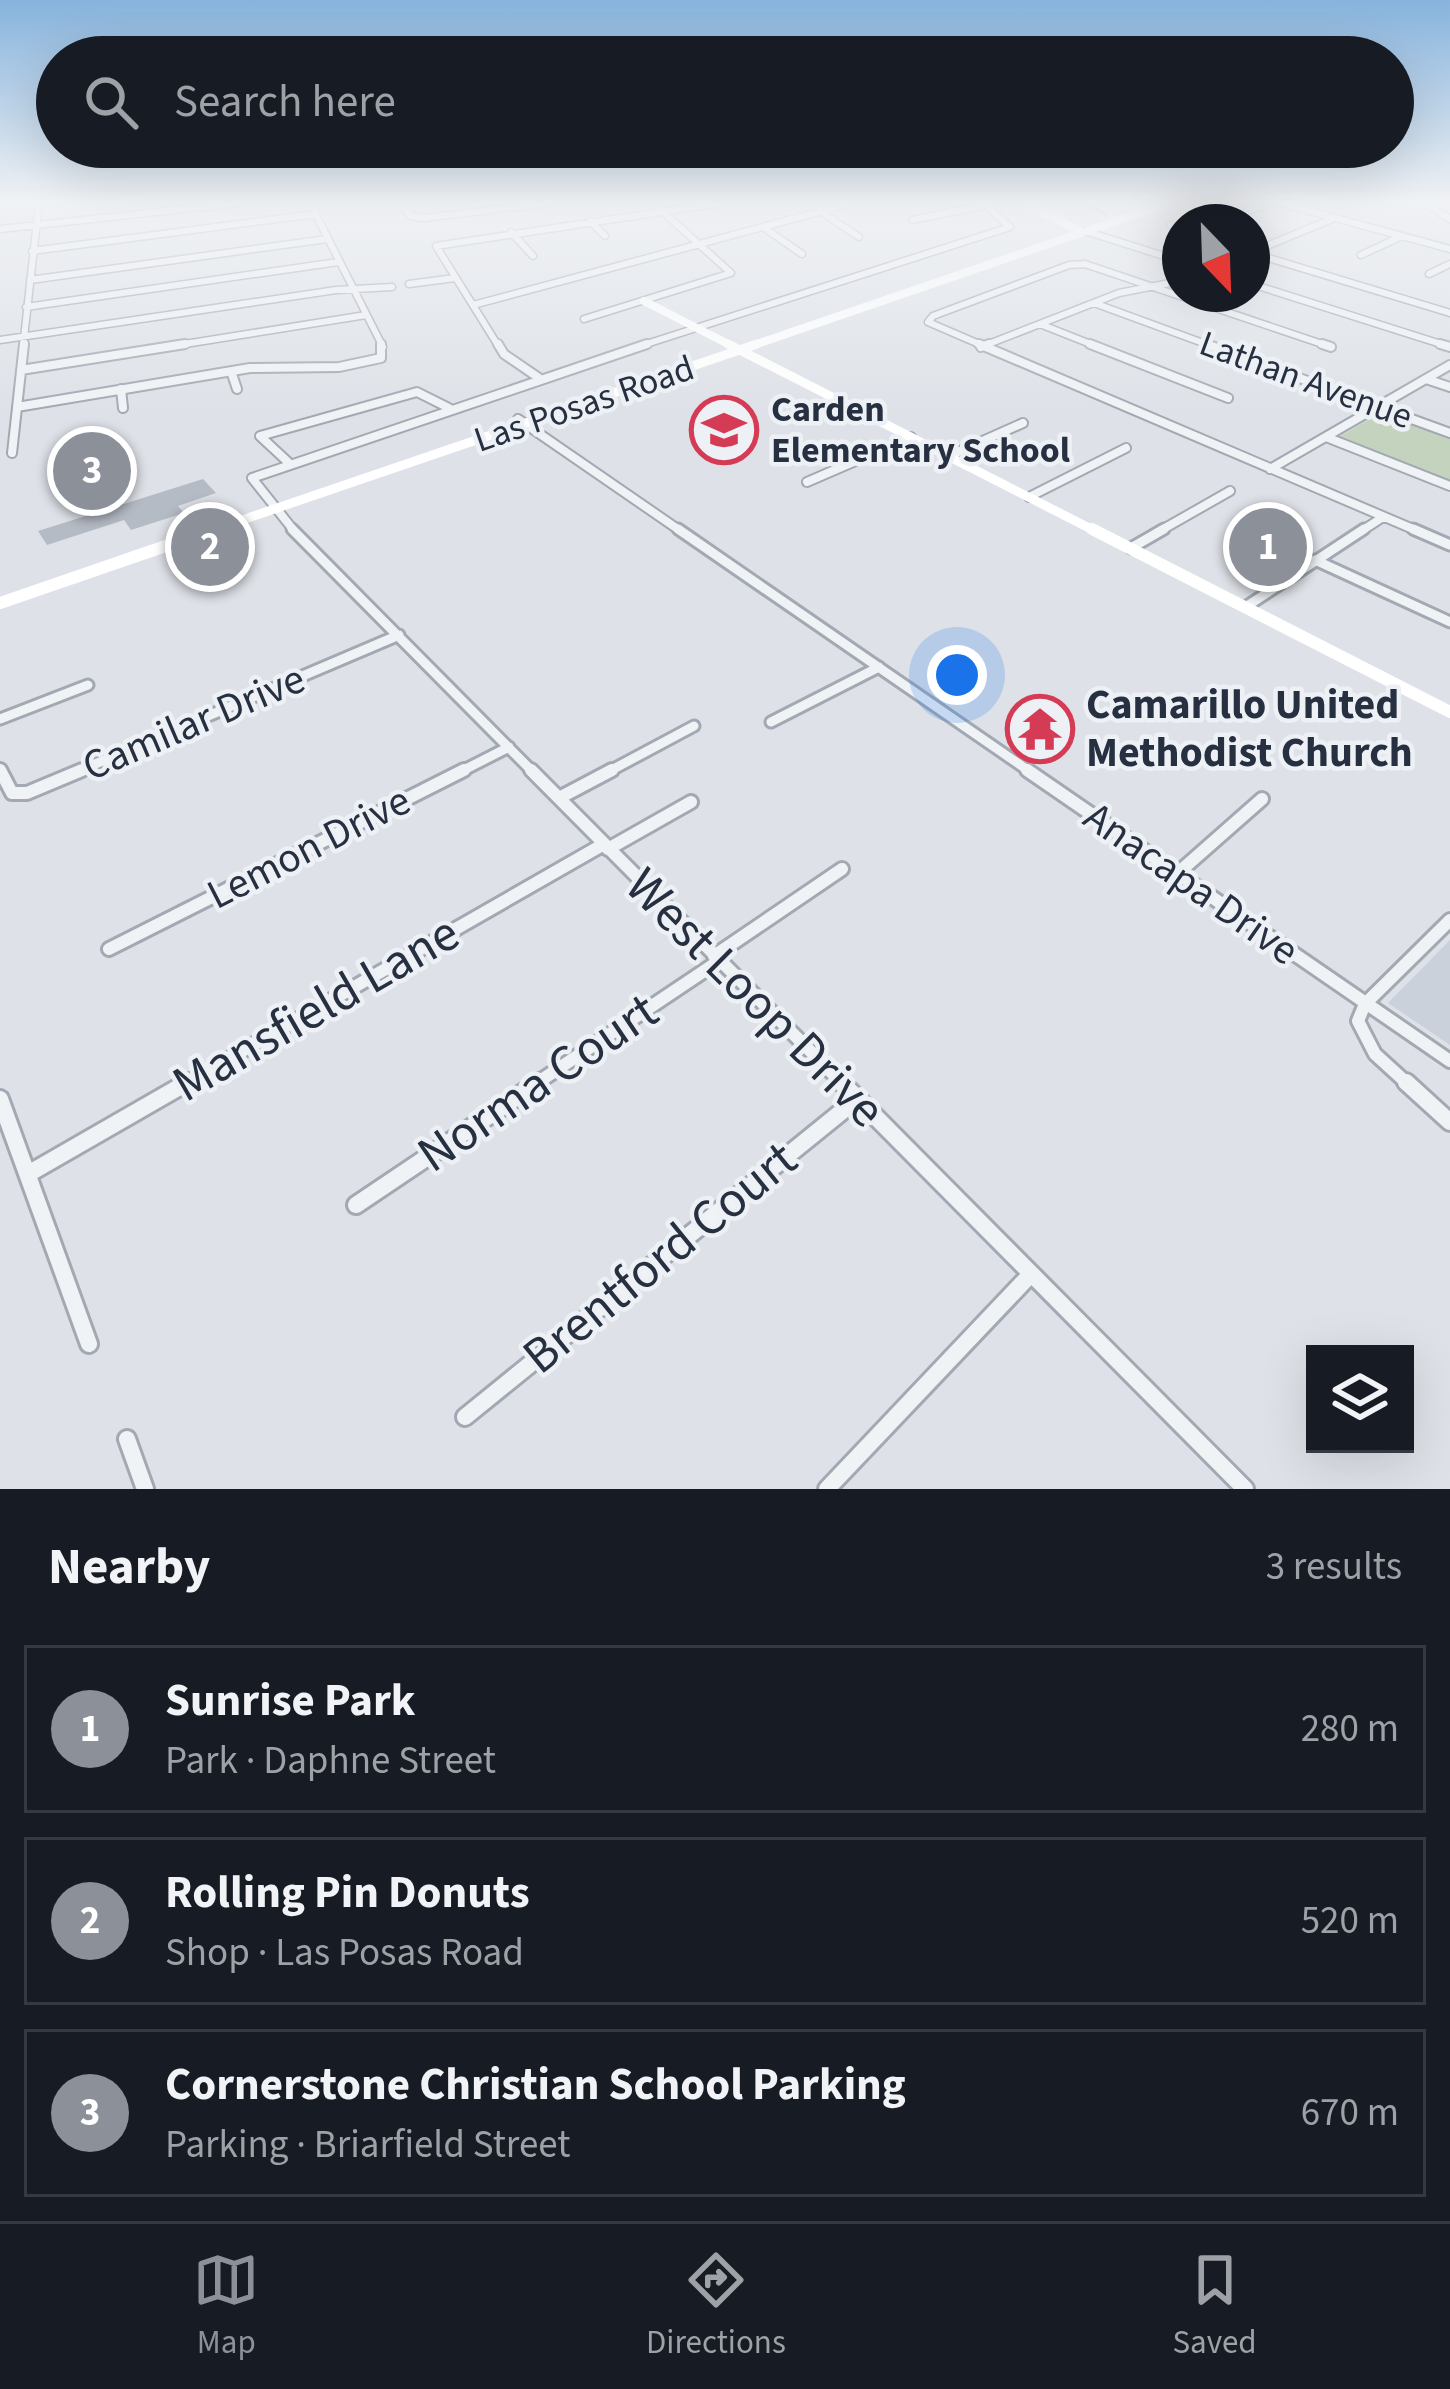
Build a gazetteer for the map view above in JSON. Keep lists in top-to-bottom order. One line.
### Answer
{"streets":{"main road":["Las Posas Road"],"street":["Lathan Avenue","Camilar Drive","Lemon Drive","Anacapa Drive","West Loop Drive","Mansfield Lane","Norma Court","Brentford Court"]},"crossings":[["Las Posas Road","Anacapa Drive"],["Las Posas Road","West Loop Drive"],["Camilar Drive","West Loop Drive"],["Lemon Drive","West Loop Drive"],["West Loop Drive","Mansfield Lane"],["West Loop Drive","Norma Court"],["West Loop Drive","Brentford Court"]],"places":{"school or university":["Carden Elementary School"],"temple":["Camarillo United Methodist Church"]},"north":"bottom right","page":{"search":"Search here","pins":["3","1","2"],"heading":["Nearby","3 results"],"list":[{"mark":"1","name":"Sunrise Park","note":"Park · Daphne Street","value":"280 m"},{"mark":"2","name":"Rolling Pin Donuts","note":"Shop · Las Posas Road","value":"520 m"},{"mark":"3","name":"Cornerstone Christian School Parking","note":"Parking · Briarfield Street","value":"670 m"}],"nav":["Map","Directions","Saved"]}}
